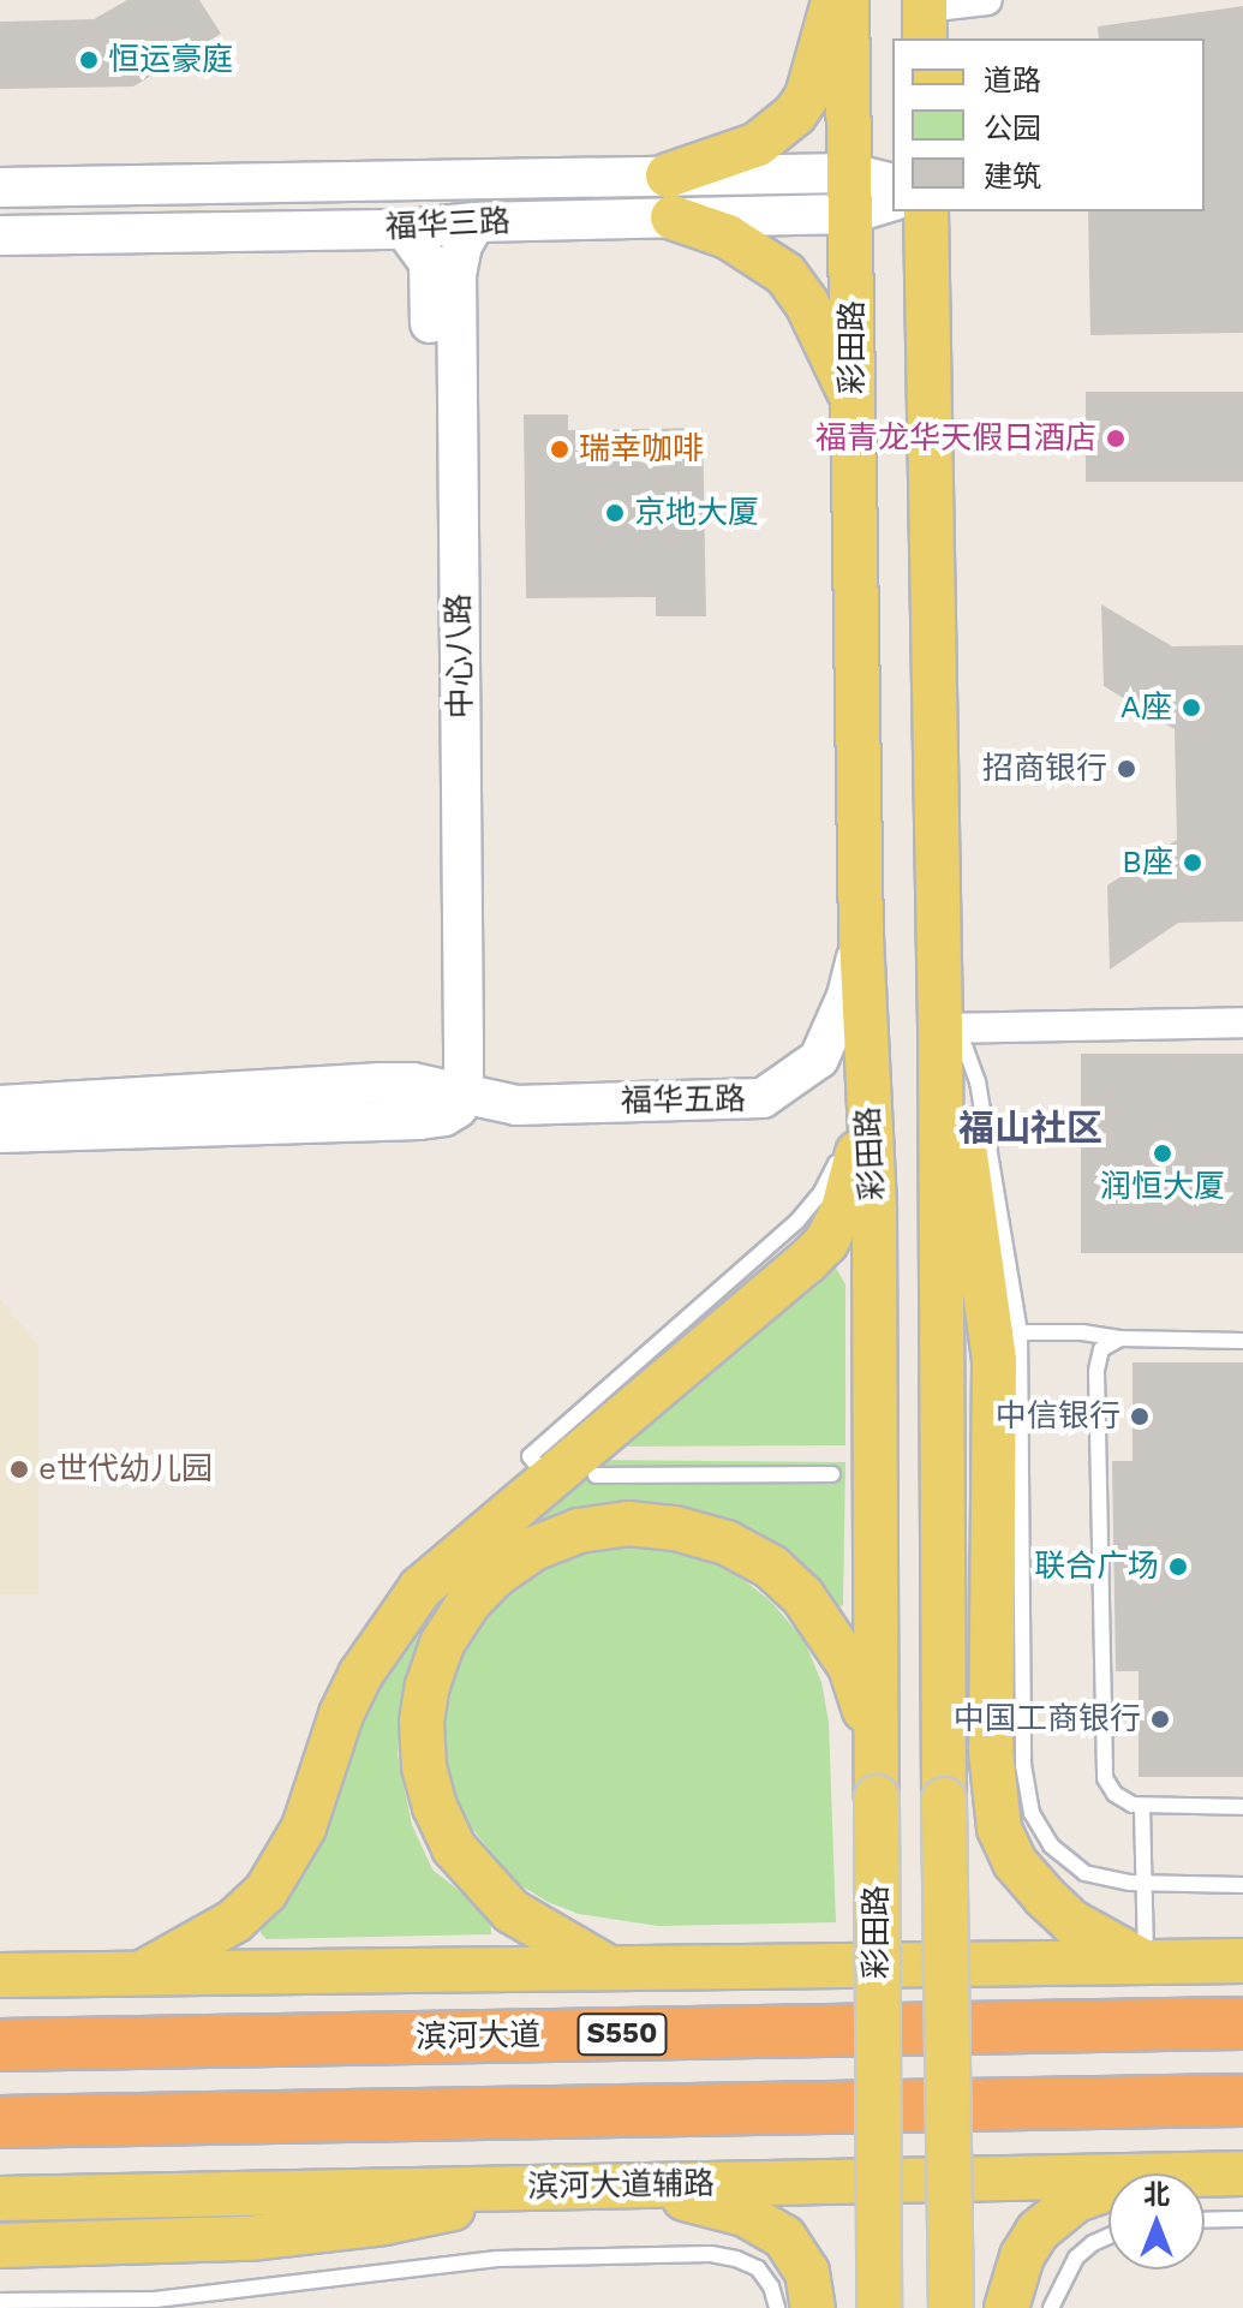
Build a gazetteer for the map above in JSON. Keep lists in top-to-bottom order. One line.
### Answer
{"streets":{"highway":["S550","滨河大道"],"main road":["彩田路","滨河大道辅路"],"street":["福华三路","中心八路","福华五路"]},"crossings":[["福华三路","彩田路"],["福华三路","中心八路"],["彩田路","福华五路"],["中心八路","福华五路"]],"districts":["福山社区"],"places":["恒运豪庭","福青龙华天假日酒店","瑞幸咖啡","京地大厦","A座","招商银行","B座","润恒大厦","中信银行","e世代幼儿园","联合广场","中国工商银行"],"legend":["道路","公园","建筑"],"north":"top"}
